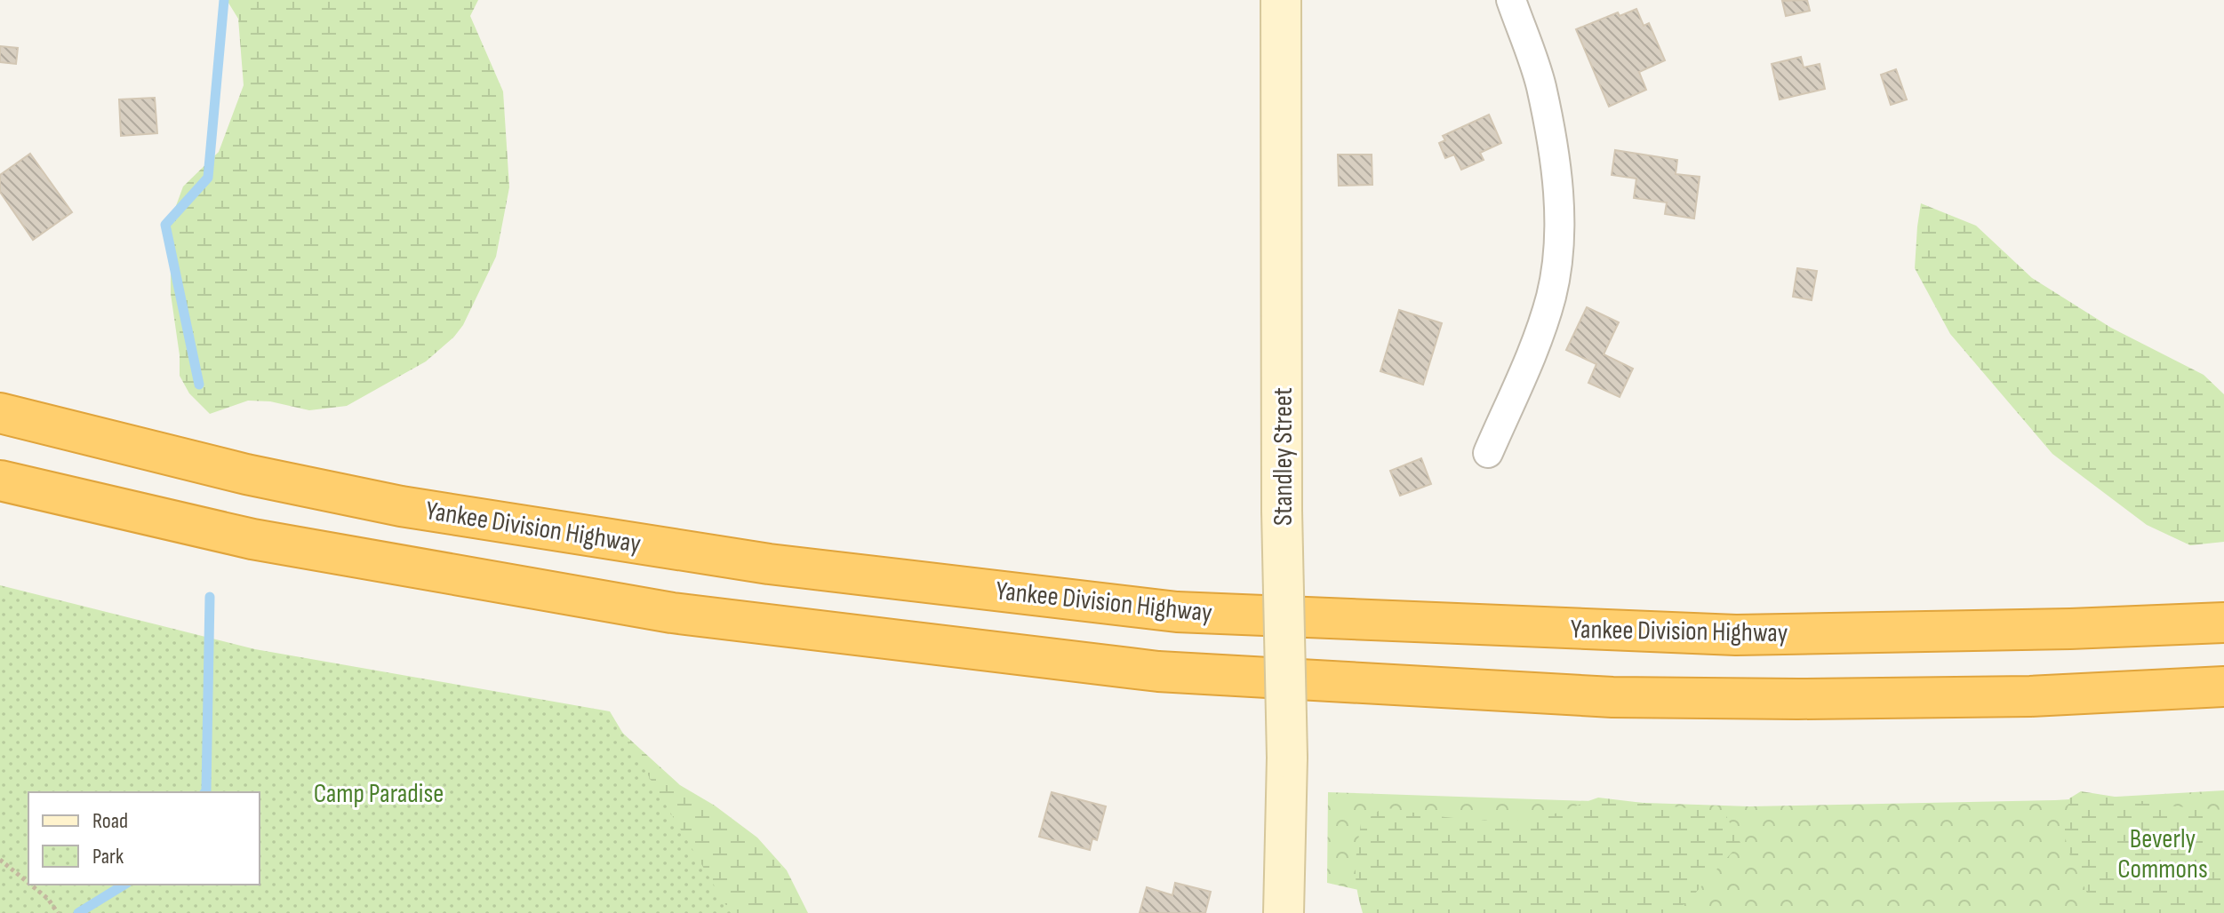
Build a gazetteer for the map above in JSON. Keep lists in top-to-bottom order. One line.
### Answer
{"streets":{"highway":["Yankee Division Highway"],"street":["Standley Street"]},"parks":["Camp Paradise","Beverly Commons"],"legend":["Road","Park"]}
